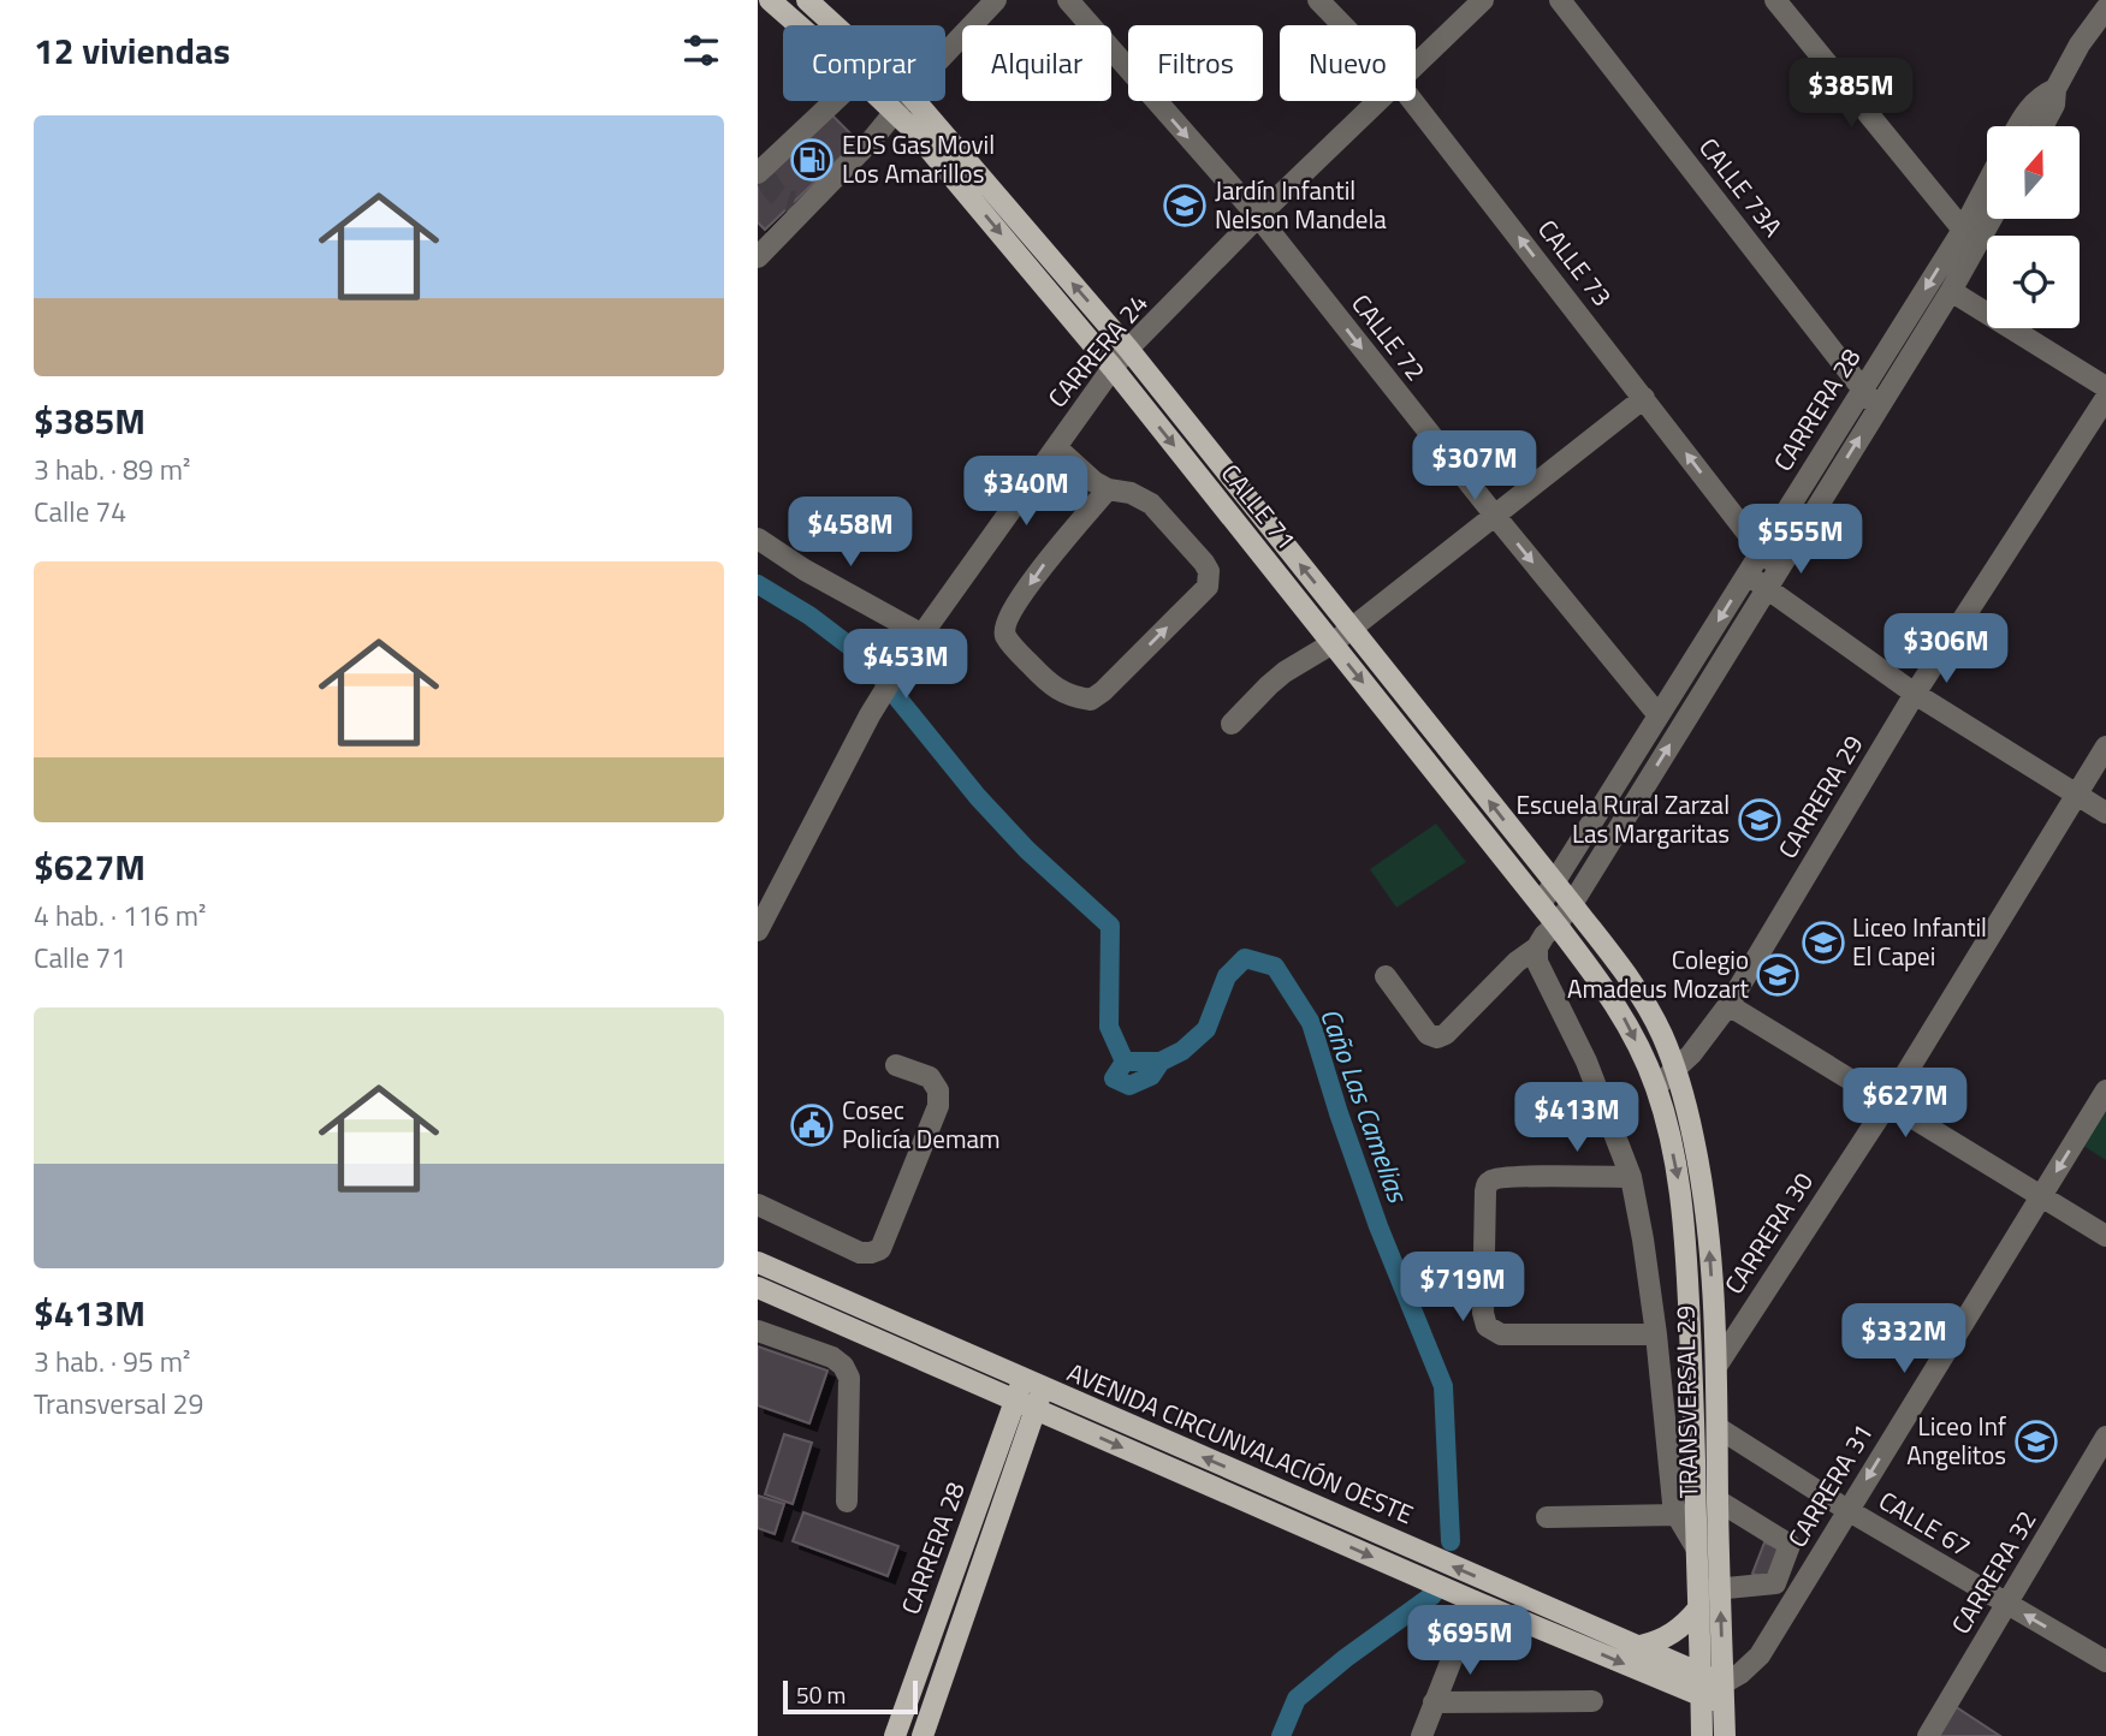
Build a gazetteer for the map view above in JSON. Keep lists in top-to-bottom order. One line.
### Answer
{"streets":{"main road":["CARRERA 28","CALLE 71","TRANSVERSAL 29","AVENIDA CIRCUNVALACIÓN OESTE"],"street":["CALLE 73A","CALLE 73","CALLE 72","CARRERA 24","CARRERA 29","CARRERA 30","CARRERA 31","CALLE 67","CARRERA 32"]},"crossings":[["CALLE 73A","CARRERA 28"],["CALLE 73","CARRERA 28"],["CALLE 72","CARRERA 24"],["CALLE 72","CARRERA 28"],["CARRERA 24","CALLE 71"],["CARRERA 28","CALLE 71"],["CARRERA 28","AVENIDA CIRCUNVALACIÓN OESTE"],["CALLE 71","CARRERA 29"],["CALLE 71","TRANSVERSAL 29"],["CARRERA 29","TRANSVERSAL 29"],["CARRERA 30","TRANSVERSAL 29"],["TRANSVERSAL 29","AVENIDA CIRCUNVALACIÓN OESTE"],["TRANSVERSAL 29","CARRERA 31"],["TRANSVERSAL 29","CALLE 67"],["AVENIDA CIRCUNVALACIÓN OESTE","CARRERA 31"],["CARRERA 31","CALLE 67"],["CALLE 67","CARRERA 32"]],"one_way":["CALLE 73","CALLE 72","CARRERA 31"],"water":["Caño Las Camelias"],"places":{"fuel station":["EDS Gas Movil Los Amarillos"],"school or university":["Jardín Infantil Nelson Mandela","Escuela Rural Zarzal Las Margaritas","Liceo Infantil El Capei","Colegio Amadeus Mozart","Liceo Inf Angelitos"],"public building":["Cosec Policía Demam"]},"scale_bar":"50 m","north":"top","page":{"heading":"12 viviendas","chip":["Comprar","Alquilar","Filtros","Nuevo"],"price":["$385M","$307M","$340M","$458M","$555M","$306M","$453M","$627M","$413M","$719M","$332M","$695M"],"list":[{"name":"$385M","note":"3 hab. · 89 m² · Calle 74"},{"name":"$627M","note":"4 hab. · 116 m² · Calle 71"},{"name":"$413M","note":"3 hab. · 95 m² · Transversal 29"}],"scale":"50 m"}}
